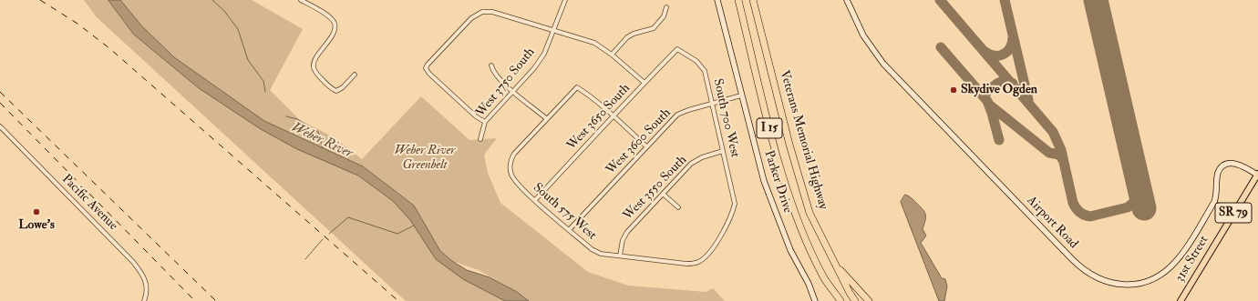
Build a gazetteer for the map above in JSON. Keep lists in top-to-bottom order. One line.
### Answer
{"streets":{"highway":["I 15","Veterans Memorial Highway"],"main road":["SR 79","31st Street"],"street":["West 3750 South","West 3650 South","South 700 West","West 3600 South","Parker Drive","West 3550 South","Pacific Avenue","South 575 West","Airport Road"]},"crossings":[["West 3650 South","South 700 West"],["West 3650 South","South 575 West"],["South 700 West","West 3600 South"],["South 700 West","West 3550 South"],["South 700 West","South 575 West"],["West 3600 South","Parker Drive"],["West 3600 South","South 575 West"],["West 3550 South","South 575 West"],["Airport Road","31st Street"]],"water":["Weber River"],"parks":["Weber River Greenbelt"],"places":["Skydive Ogden","Lowe's"]}
